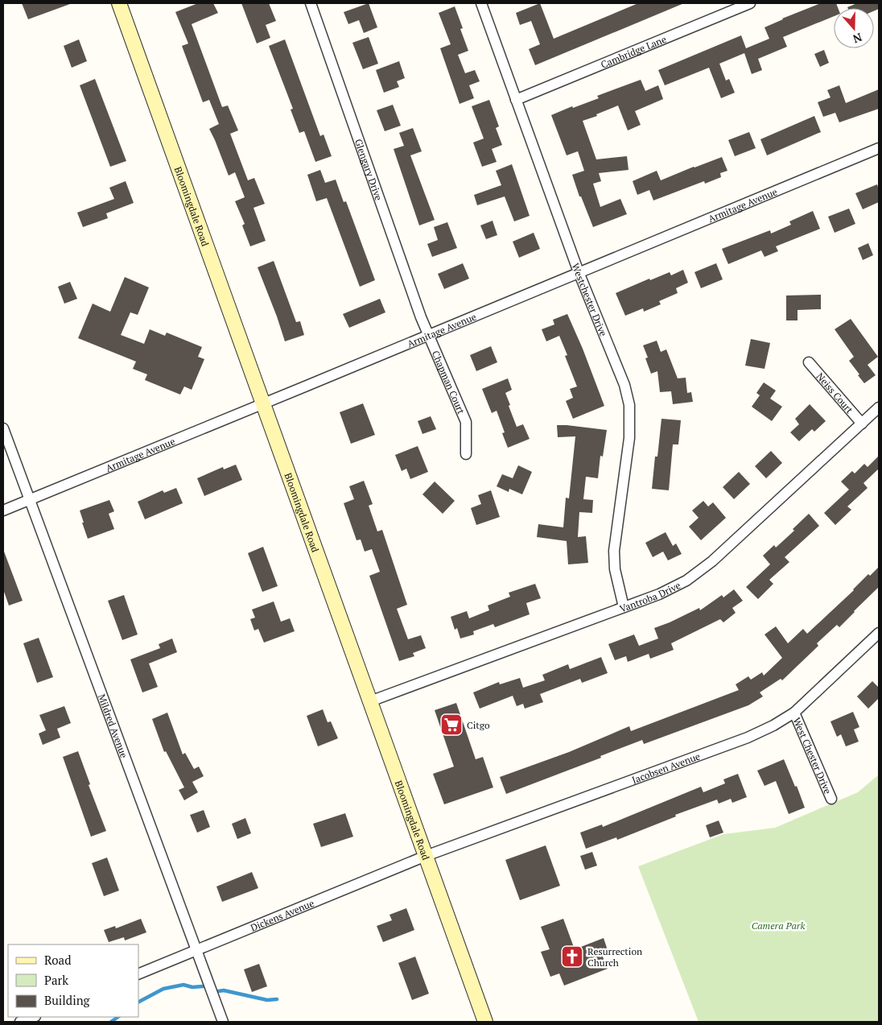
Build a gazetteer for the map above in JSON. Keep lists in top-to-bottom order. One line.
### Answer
{"streets":{"main road":["Bloomingdale Road"],"street":["Cambridge Lane","Glengary Drive","Armitage Avenue","Westchester Drive","Chapman Court","Neiss Court","Vantroba Drive","Mildred Avenue","West Chester Drive","Jacobsen Avenue","Dickens Avenue"]},"crossings":[["Cambridge Lane","Westchester Drive"],["Glengary Drive","Armitage Avenue"],["Glengary Drive","Chapman Court"],["Armitage Avenue","Bloomingdale Road"],["Armitage Avenue","Westchester Drive"],["Armitage Avenue","Chapman Court"],["Armitage Avenue","Mildred Avenue"],["Bloomingdale Road","Vantroba Drive"],["Bloomingdale Road","Jacobsen Avenue"],["Bloomingdale Road","Dickens Avenue"],["Westchester Drive","Vantroba Drive"],["Neiss Court","Vantroba Drive"],["Mildred Avenue","Dickens Avenue"],["West Chester Drive","Jacobsen Avenue"],["Jacobsen Avenue","Dickens Avenue"]],"parks":["Camera Park"],"places":{"supermarket":["Citgo"],"church":["Resurrection Church"]},"legend":["Road","Park","Building"],"north":"bottom"}
